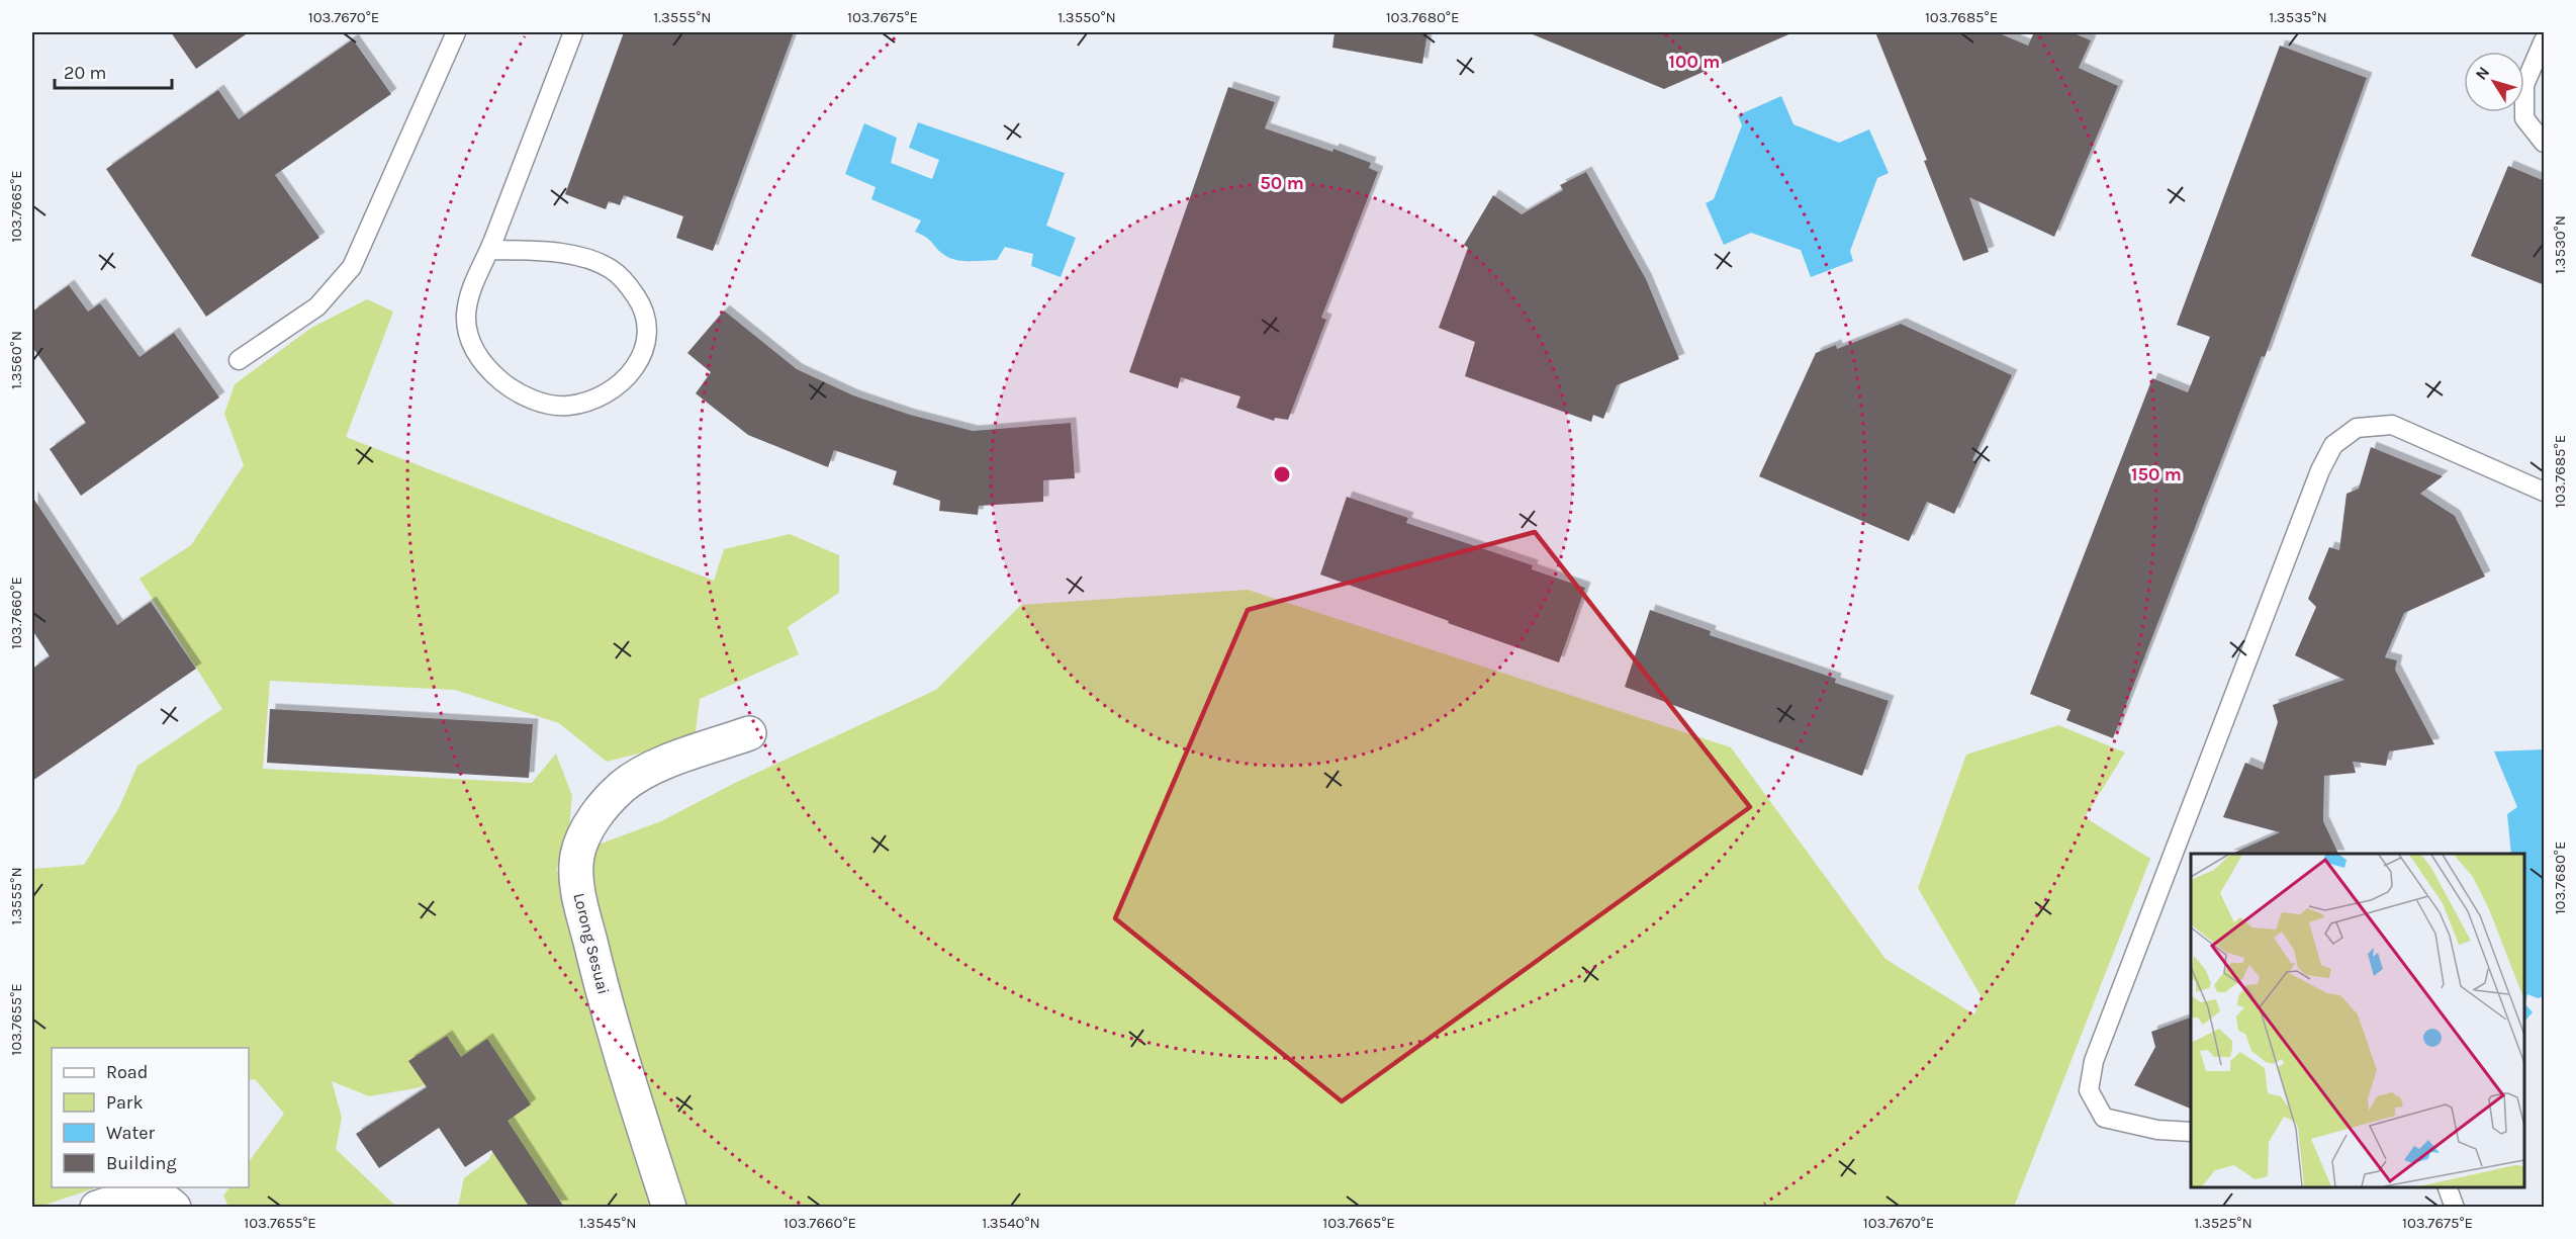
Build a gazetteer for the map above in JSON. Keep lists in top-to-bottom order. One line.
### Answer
{"streets":{"street":["Lorong Sesuai"]},"legend":["Road","Park","Water","Building"],"scale_bar":"20 m","north":"top left","coordinates":["103.7670°E","1.3555°N","103.7675°E","1.3550°N","103.7680°E","103.7685°E","1.3535°N","103.7665°E","1.3530°N","1.3560°N","103.7660°E","103.7655°E","1.3545°N","1.3540°N","1.3525°N"],"rings":["100 m","50 m","150 m"]}
